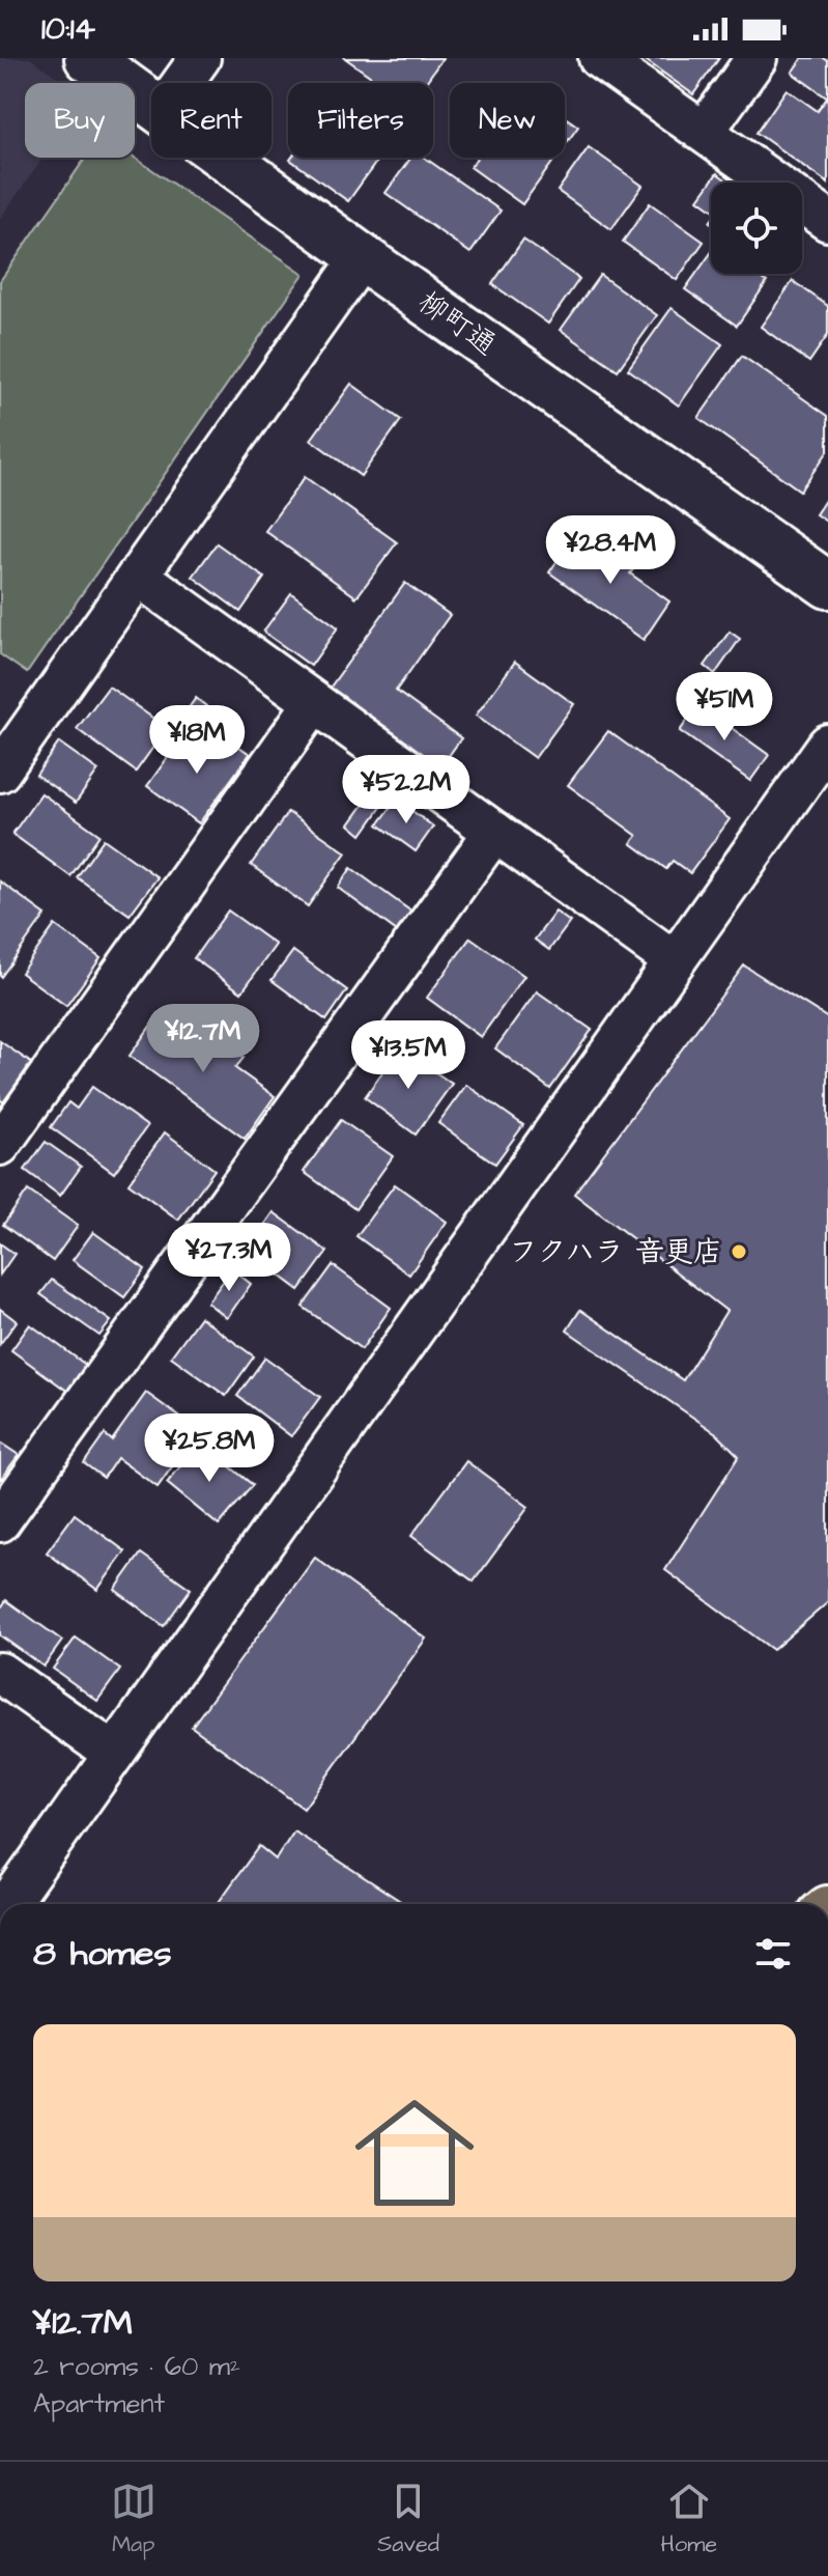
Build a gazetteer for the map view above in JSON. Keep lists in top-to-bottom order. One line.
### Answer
{"streets":{"street":["柳町通"]},"places":["フクハラ 音更店"],"page":{"status":"10:14","chip":["Buy","Rent","Filters","New"],"price":["¥28.4M","¥51M","¥18M","¥52.2M","¥12.7M","¥13.5M","¥27.3M","¥25.8M"],"heading":"8 homes","list":[{"name":"¥12.7M","note":"2 rooms · 60 m² · Apartment"}],"tabs":["Map","Saved","Home"]}}
